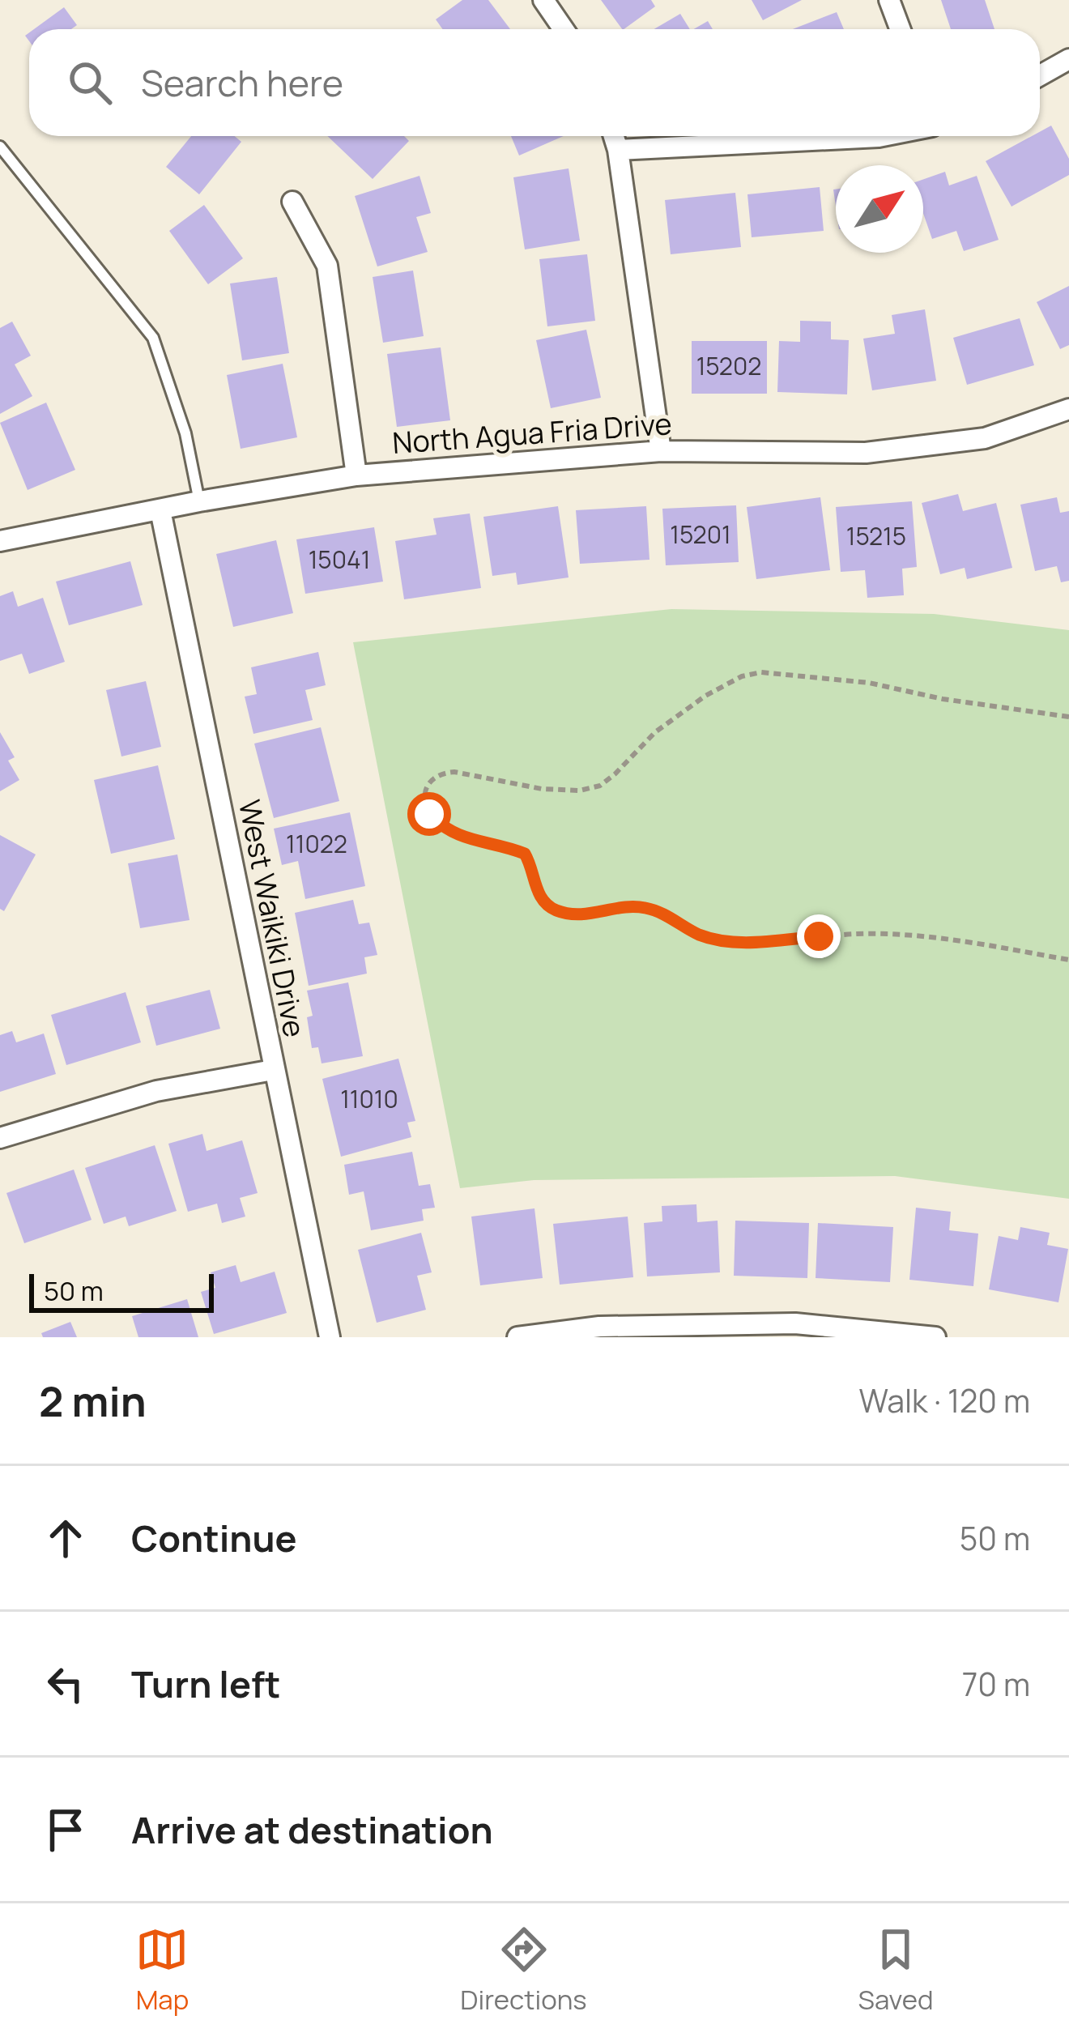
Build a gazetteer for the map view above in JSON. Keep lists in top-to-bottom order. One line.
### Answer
{"streets":{"street":["North Agua Fria Drive","West Waikiki Drive"]},"crossings":[["North Agua Fria Drive","West Waikiki Drive"]],"house_numbers":["15202","15201","15215","15041","11022","11010"],"scale_bar":"50 m","north":"top right","page":{"search":"Search here","scale":"50 m","heading":["2 min","Walk · 120 m"],"list":[["Continue","50 m"],["Turn left","70 m"],"Arrive at destination"],"nav":["Map","Directions","Saved"]}}
